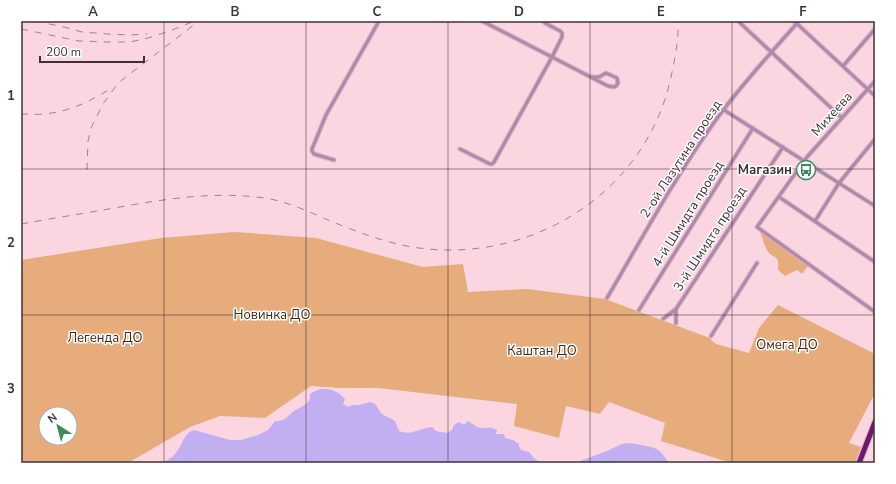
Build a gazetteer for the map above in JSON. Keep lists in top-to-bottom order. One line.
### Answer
{"streets":{"street":["Михеева","2-ой Лазутина проезд","4-й Шмидта проезд","3-й Шмидта проезд"]},"parks":["Новинка ДО","Легенда ДО","Омега ДО","Каштан ДО"],"places":{"bus stop":["Магазин"]},"scale_bar":"200 m","north":"top left","grid":{"columns":["A","B","C","D","E","F"],"rows":["1","2","3"]}}
